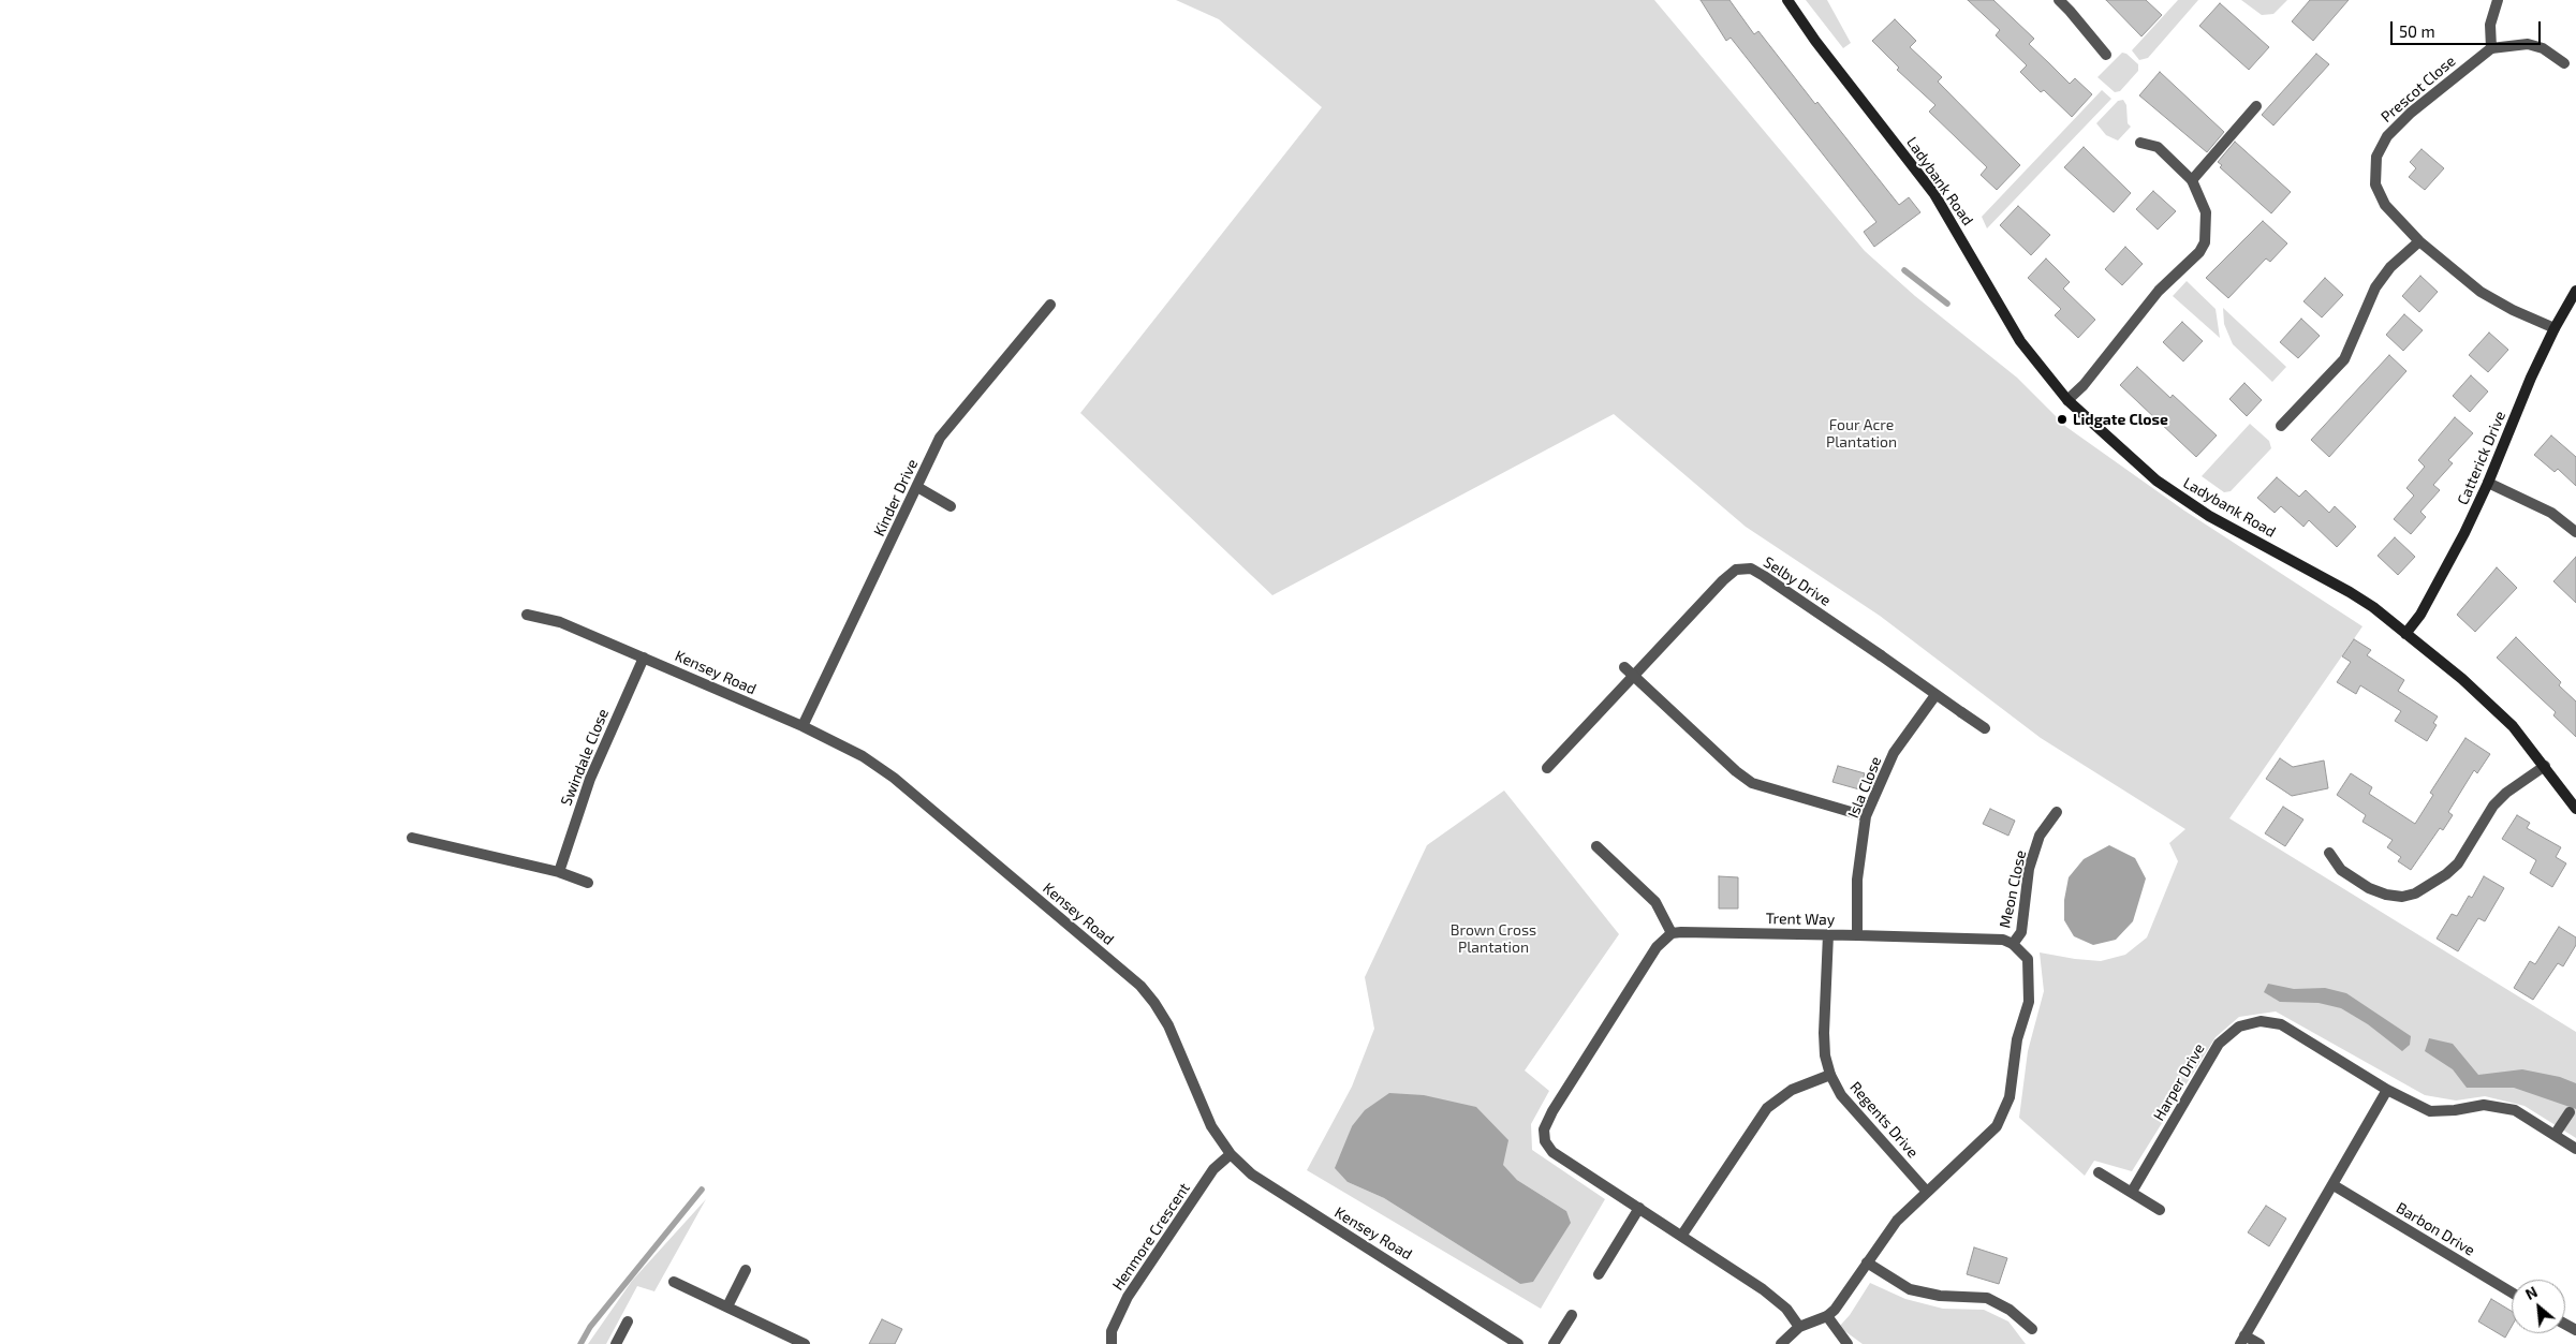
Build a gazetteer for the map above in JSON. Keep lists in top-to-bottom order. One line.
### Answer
{"streets":{"street":["Prescot Close","Ladybank Road","Catterick Drive","Kinder Drive","Selby Drive","Kensey Road","Swindale Close","Isla Close","Meon Close","Trent Way","Harper Drive","Regents Drive","Barbon Drive","Henmore Crescent"]},"crossings":[["Prescot Close","Catterick Drive"],["Ladybank Road","Catterick Drive"],["Kinder Drive","Kensey Road"],["Selby Drive","Isla Close"],["Kensey Road","Swindale Close"],["Kensey Road","Henmore Crescent"],["Isla Close","Trent Way"],["Meon Close","Trent Way"],["Trent Way","Regents Drive"]],"parks":["Four Acre Plantation","Brown Cross Plantation"],"places":["Lidgate Close"],"scale_bar":"50 m","north":"top left"}
